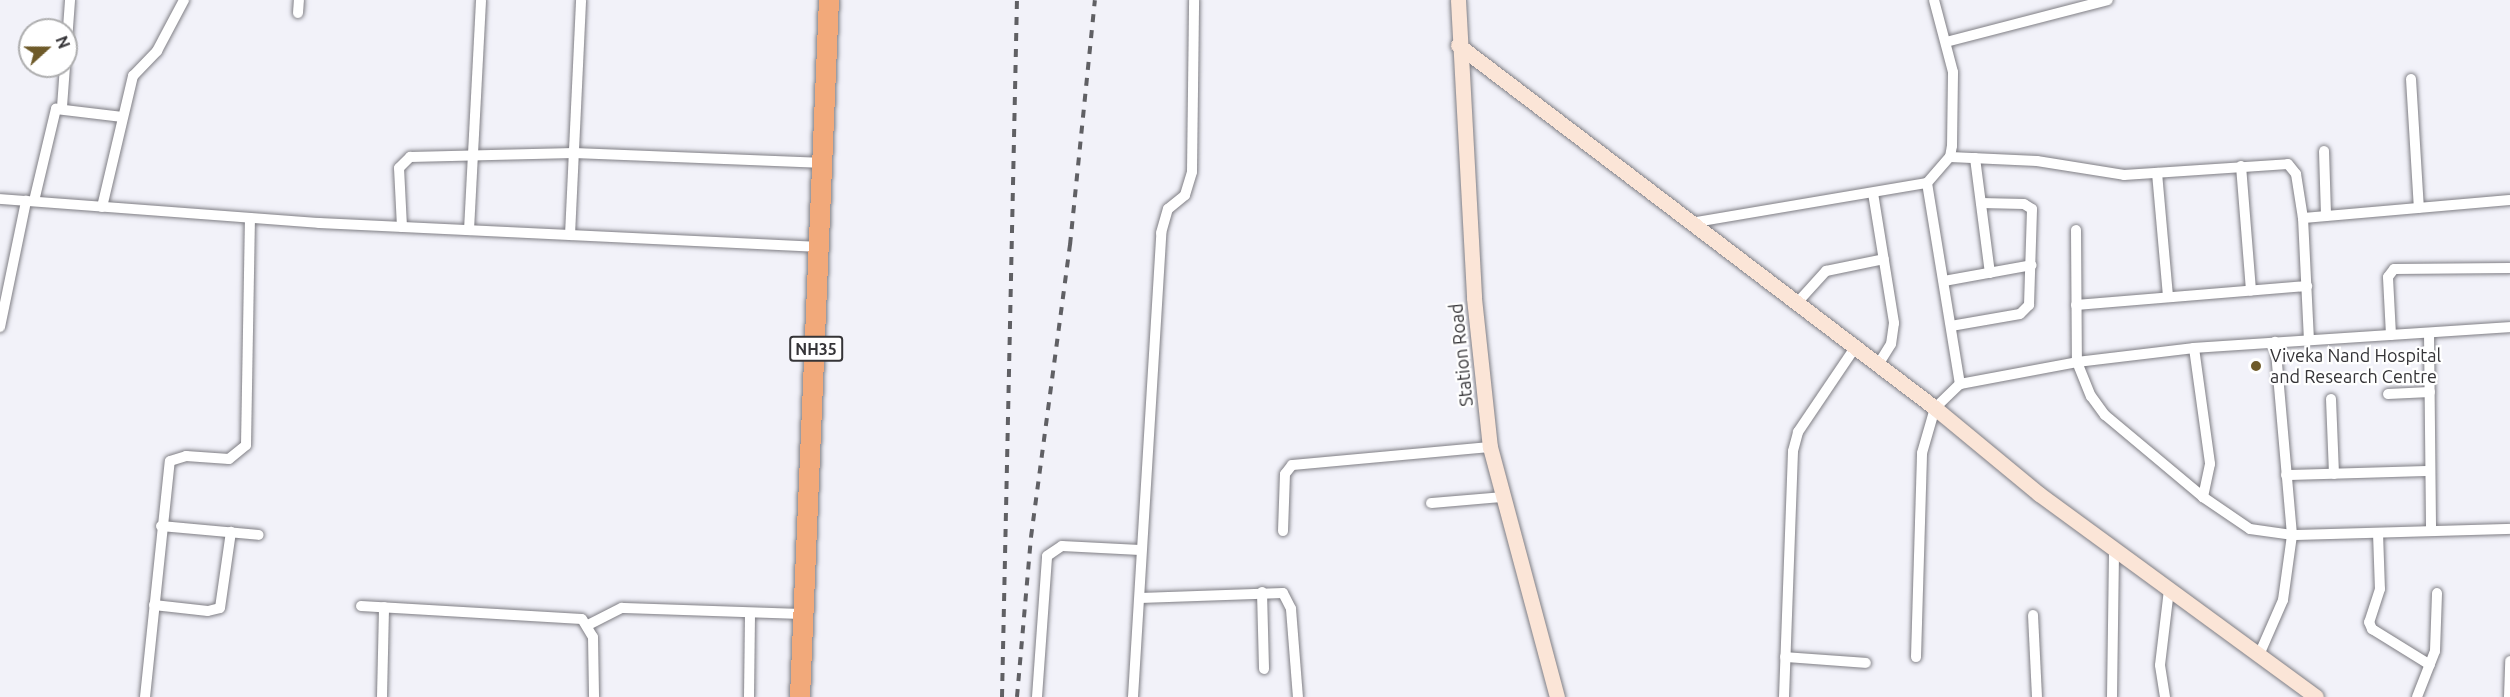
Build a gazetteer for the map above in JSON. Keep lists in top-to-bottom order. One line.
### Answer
{"streets":{"highway":["NH35"],"street":["Station Road"]},"places":["Viveka Nand Hospital and Research Centre"],"north":"right"}
